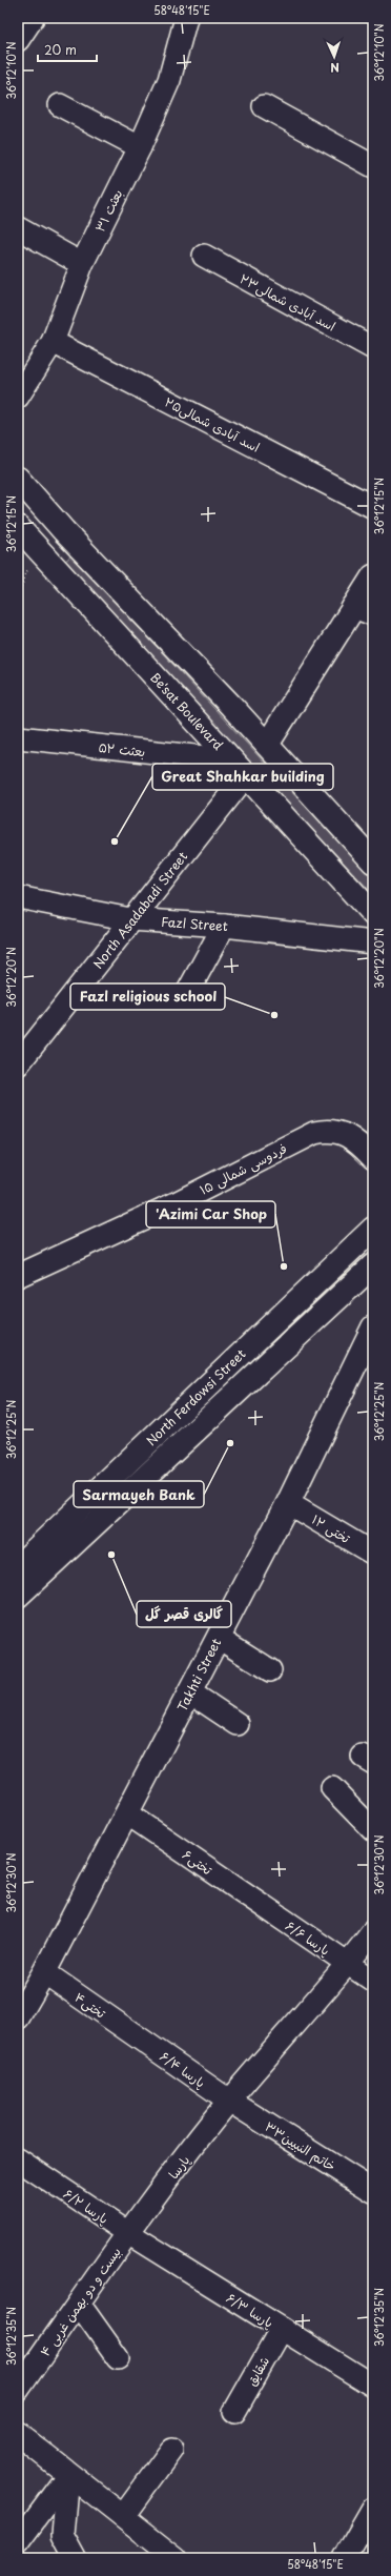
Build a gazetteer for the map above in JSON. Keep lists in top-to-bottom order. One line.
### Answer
{"streets":{"main road":["Be'sat Boulevard","North Ferdowsi Street","Takhti Street"],"street":["بعثت ۳۱","اسد آبادی شمالی۲۳","اسد آبادی شمالی۲۵","بعثت ۵۲","North Asadabadi Street","Fazl Street","فردوسی شمالی ۱۵","تختی ۱۲","تختی۶","پارسا ۶/۶","تختی۴","پارسا ۶/۴","خاتم النبیین۳۳","پارسا","پارسا ۶/۲","بیست و دو بهمن غربی ۴","پارسا ۶/۳","شقایق"]},"crossings":[["بعثت ۳۱","اسد آبادی شمالی۲۵"],["Be'sat Boulevard","بعثت ۵۲"],["Be'sat Boulevard","North Asadabadi Street"],["North Asadabadi Street","Fazl Street"],["تختی ۱۲","Takhti Street"],["Takhti Street","تختی۶"],["Takhti Street","تختی۴"],["تختی۶","پارسا ۶/۶"],["پارسا ۶/۶","پارسا"],["تختی۴","پارسا ۶/۴"],["پارسا ۶/۴","خاتم النبیین۳۳"],["پارسا ۶/۴","پارسا"],["خاتم النبیین۳۳","پارسا"],["پارسا","پارسا ۶/۲"],["پارسا","بیست و دو بهمن غربی ۴"],["پارسا","پارسا ۶/۳"],["پارسا ۶/۲","بیست و دو بهمن غربی ۴"],["پارسا ۶/۲","پارسا ۶/۳"],["بیست و دو بهمن غربی ۴","پارسا ۶/۳"],["پارسا ۶/۳","شقایق"]],"places":["Great Shahkar building","Fazl religious school","'Azimi Car Shop","Sarmayeh Bank","گالری قصر گل"],"scale_bar":"20 m","north":"bottom","coordinates":["58°48'15\"E","36°12'10\"N","36°12'15\"N","36°12'20\"N","36°12'25\"N","36°12'30\"N","36°12'35\"N"]}
